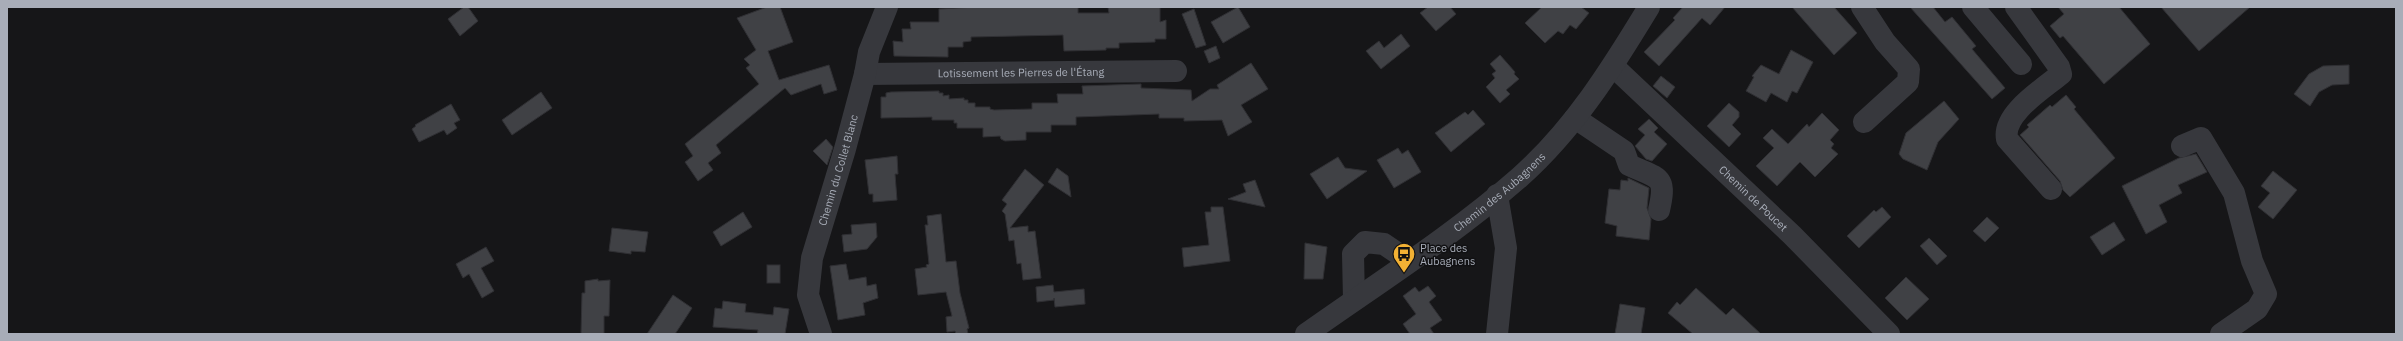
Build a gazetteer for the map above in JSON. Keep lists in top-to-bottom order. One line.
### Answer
{"streets":{"street":["Lotissement les Pierres de l'Étang","Chemin du Collet Blanc","Chemin des Aubagnens","Chemin de Poucet"]},"crossings":[["Lotissement les Pierres de l'Étang","Chemin du Collet Blanc"],["Chemin des Aubagnens","Chemin de Poucet"]],"places":{"bus stop":["Place des Aubagnens"]}}
